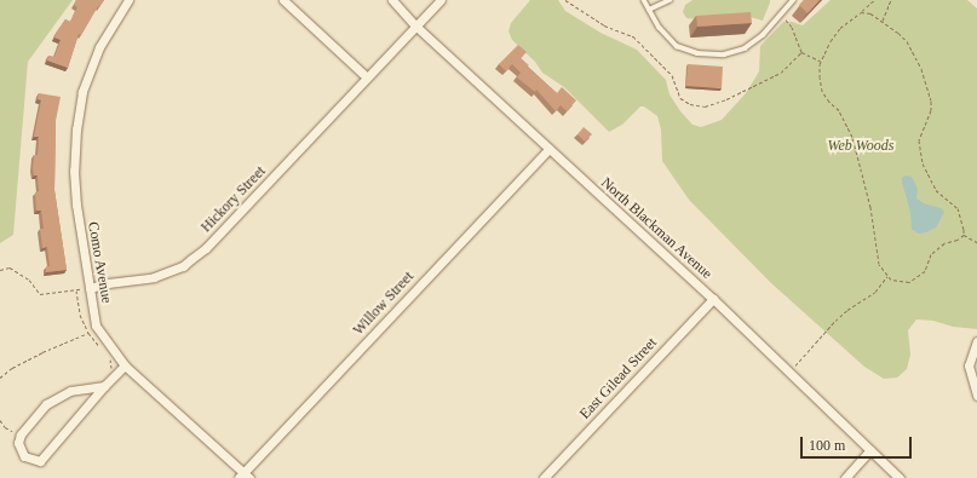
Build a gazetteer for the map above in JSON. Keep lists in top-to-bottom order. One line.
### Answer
{"streets":{"street":["Hickory Street","North Blackman Avenue","Como Avenue","Willow Street","East Gilead Street"]},"crossings":[["Hickory Street","North Blackman Avenue"],["Hickory Street","Como Avenue"],["North Blackman Avenue","Willow Street"],["North Blackman Avenue","East Gilead Street"],["Como Avenue","Willow Street"]],"parks":["Web Woods"],"scale_bar":"100 m"}
